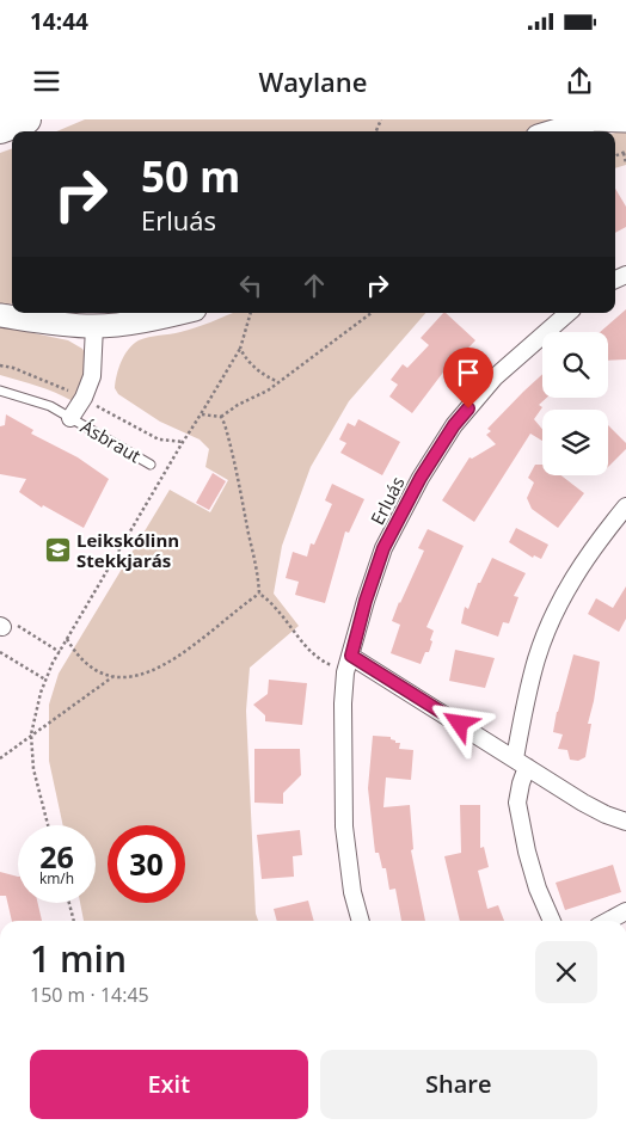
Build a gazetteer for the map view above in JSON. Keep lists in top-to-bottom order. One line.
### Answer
{"streets":{"street":["Ásbraut","Erluás"]},"places":{"school or university":["Leikskólinn Stekkjarás"]},"page":{"status":"14:44","header":"Waylane","turn":["50 m","Erluás"],"speed":"26 km/h","limit":"30","heading":["1 min","150 m · 14:45"],"buttons":["Exit","Share"]}}
